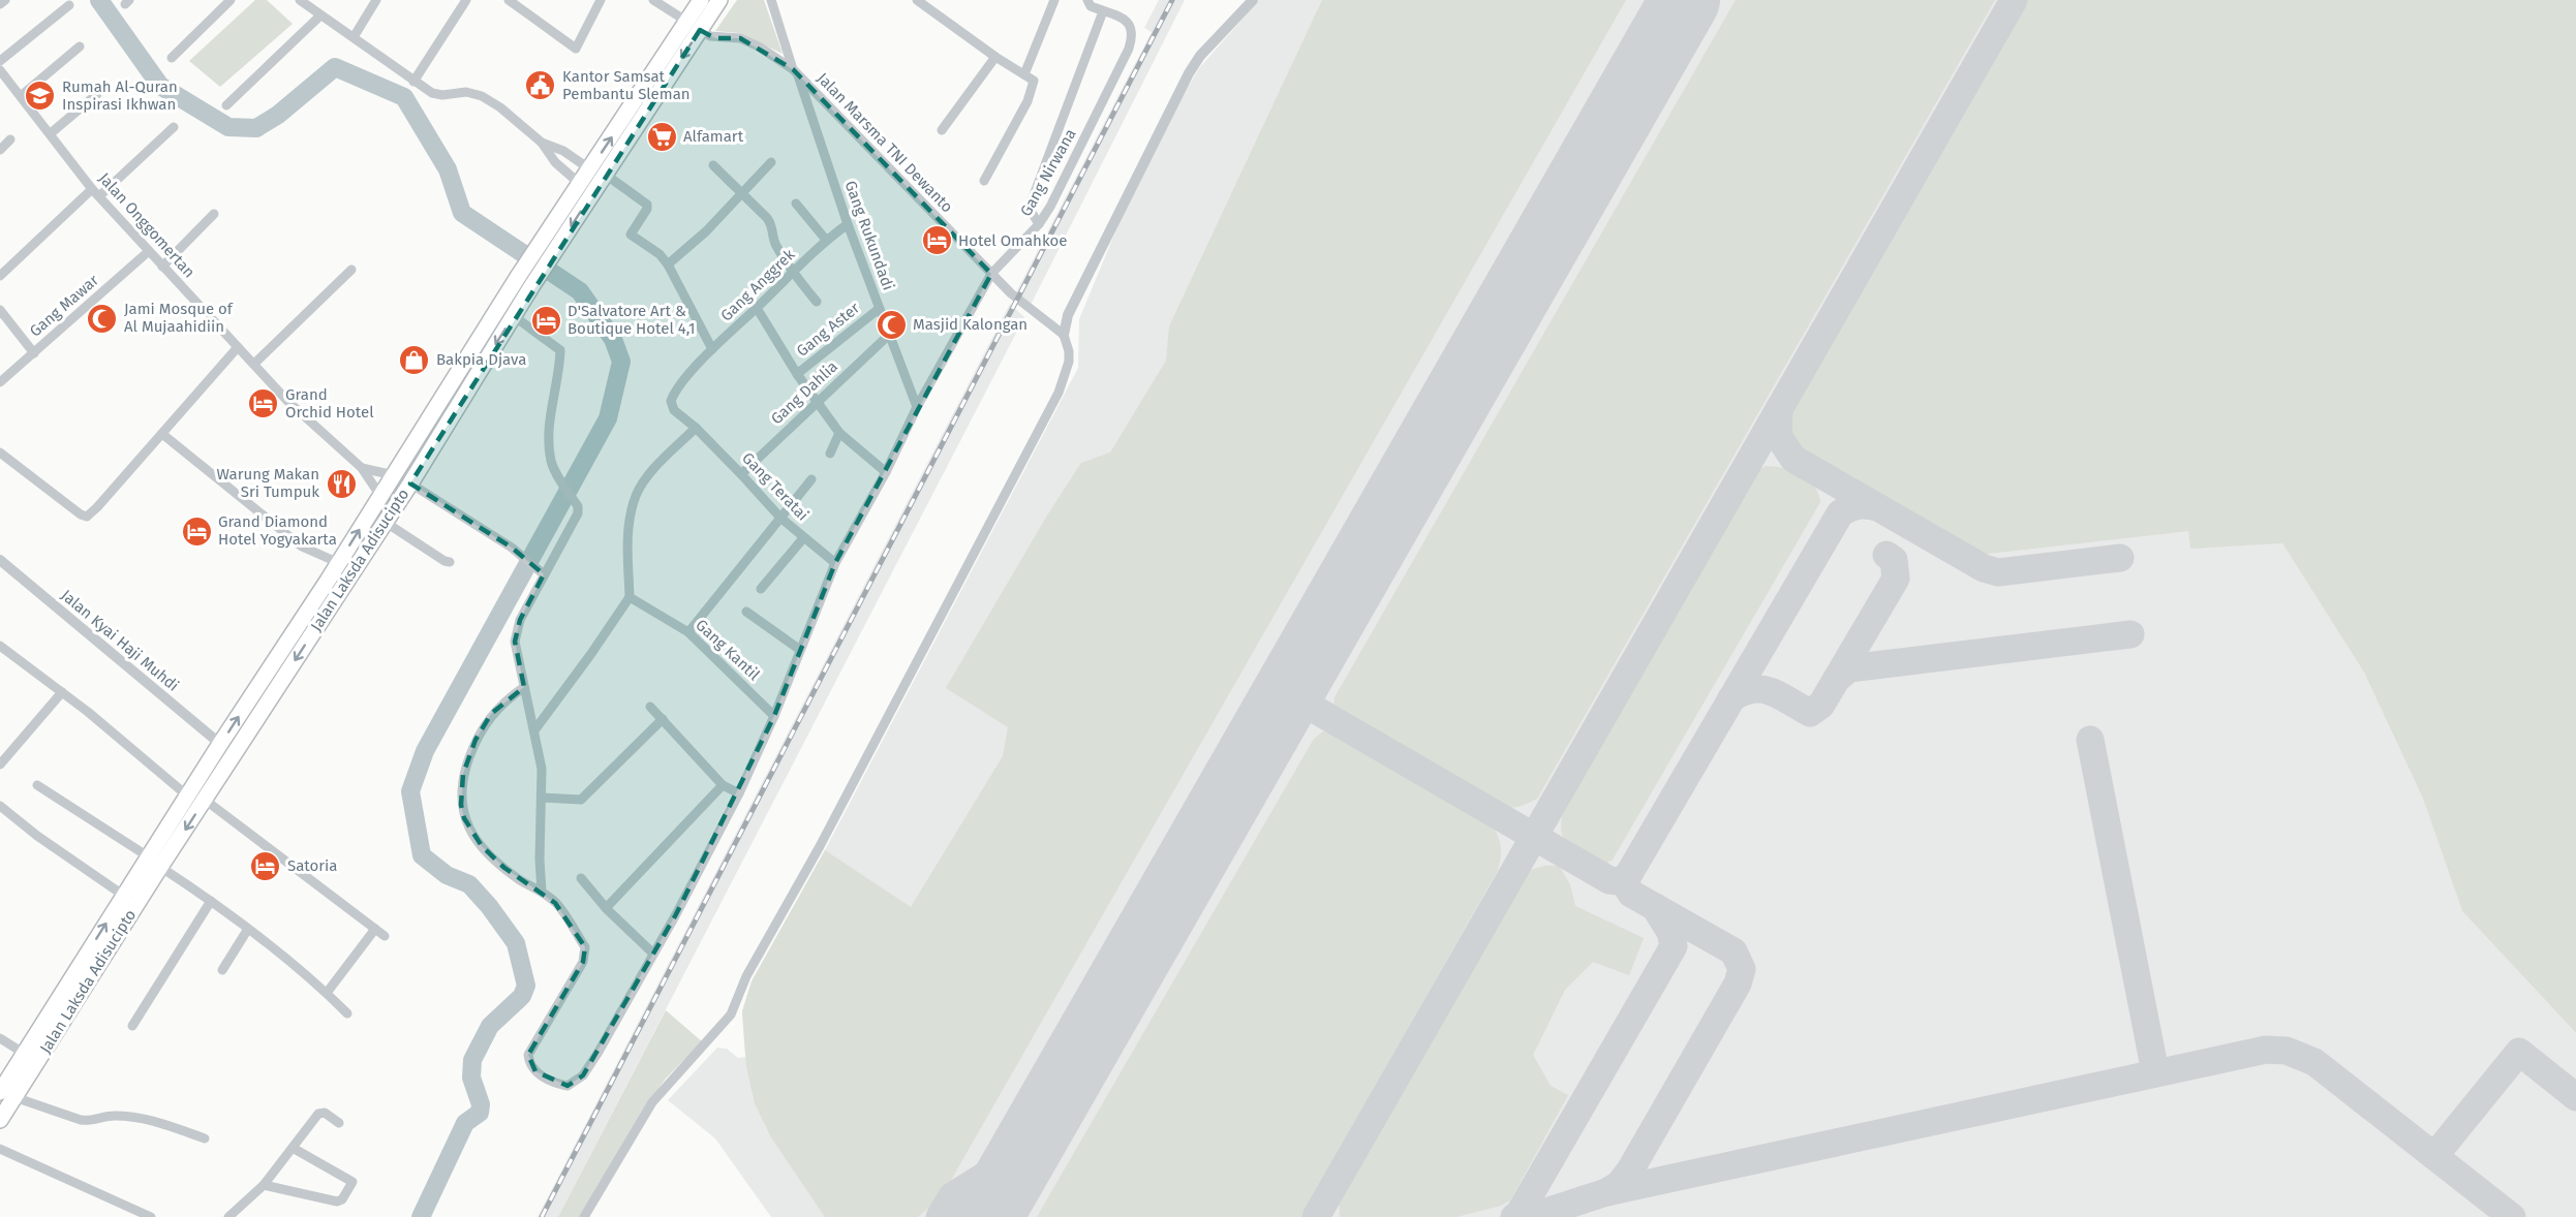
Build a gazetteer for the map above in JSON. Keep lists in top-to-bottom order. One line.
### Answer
{"streets":{"highway":["Jalan Laksda Adisucipto"],"street":["Jalan Marsma TNI Dewanto","Gang Nirwana","Jalan Onggomertan","Gang Rukundadi","Gang Anggrek","Gang Mawar","Gang Aster","Gang Dahlia","Gang Teratai","Jalan Kyai Haji Muhdi","Gang Kantil"]},"crossings":[["Jalan Marsma TNI Dewanto","Gang Nirwana"],["Jalan Marsma TNI Dewanto","Gang Rukundadi"],["Gang Nirwana","Gang Rukundadi"],["Gang Nirwana","Gang Teratai"],["Gang Nirwana","Gang Kantil"],["Jalan Onggomertan","Gang Mawar"],["Jalan Onggomertan","Jalan Laksda Adisucipto"],["Gang Rukundadi","Gang Anggrek"],["Gang Rukundadi","Gang Aster"],["Gang Rukundadi","Gang Dahlia"],["Gang Anggrek","Gang Teratai"],["Gang Dahlia","Gang Teratai"],["Jalan Laksda Adisucipto","Jalan Kyai Haji Muhdi"]],"places":{"public building":["Kantor Samsat Pembantu Sleman"],"school or university":["Rumah Al-Quran Inspirasi Ikhwan"],"supermarket":["Alfamart"],"hotel":["Hotel Omahkoe","D'Salvatore Art & Boutique Hotel 4,1","Grand Orchid Hotel","Grand Diamond Hotel Yogyakarta","Satoria"],"mosque":["Jami Mosque of Al Mujaahidiin","Masjid Kalongan"],"shop":["Bakpia Djava"],"restaurant":["Warung Makan Sri Tumpuk"]}}
